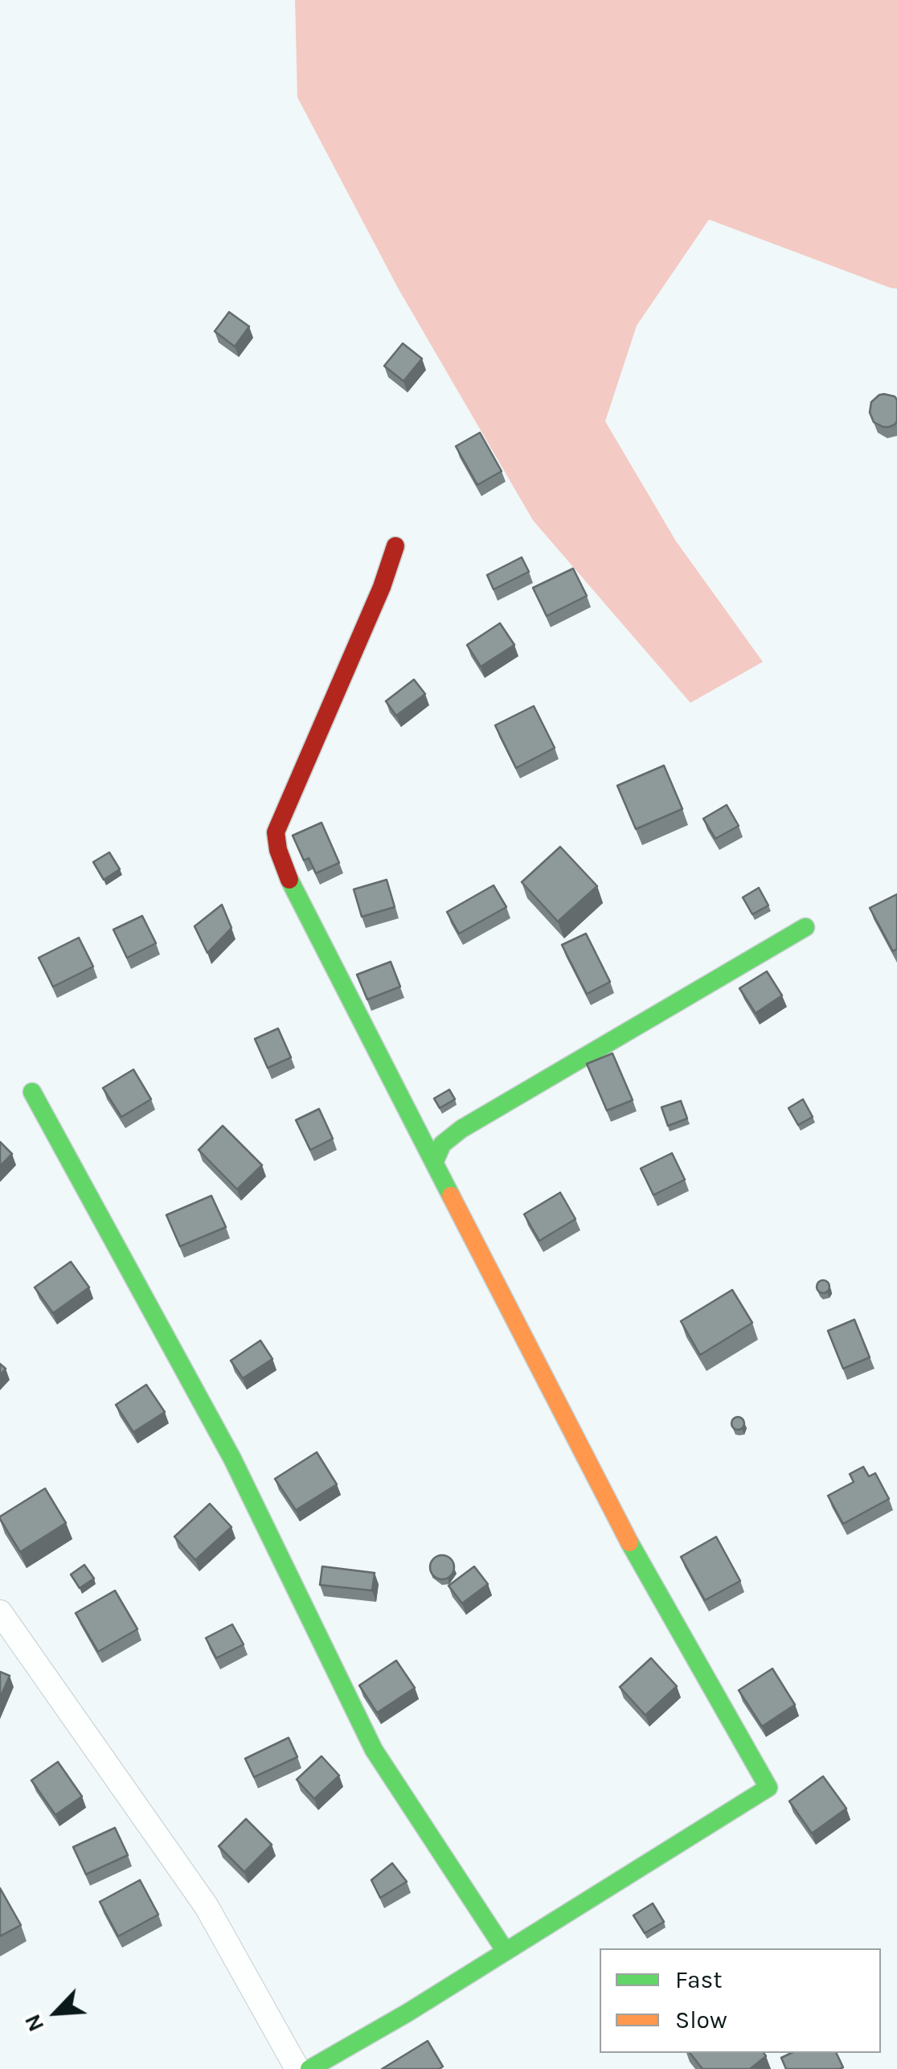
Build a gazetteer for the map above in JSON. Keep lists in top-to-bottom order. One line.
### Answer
{"legend":["Fast","Slow"],"north":"bottom left"}
